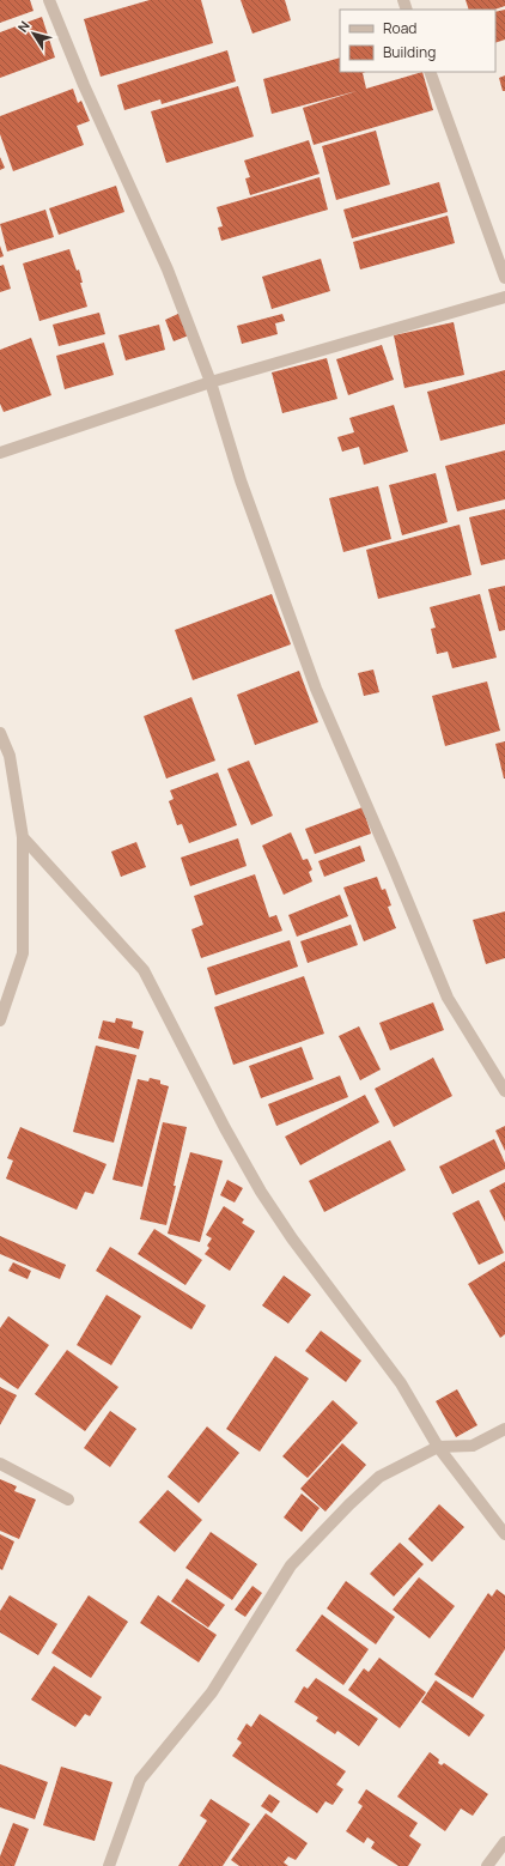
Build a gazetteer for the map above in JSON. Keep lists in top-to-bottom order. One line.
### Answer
{"legend":["Road","Building"],"north":"top left"}
